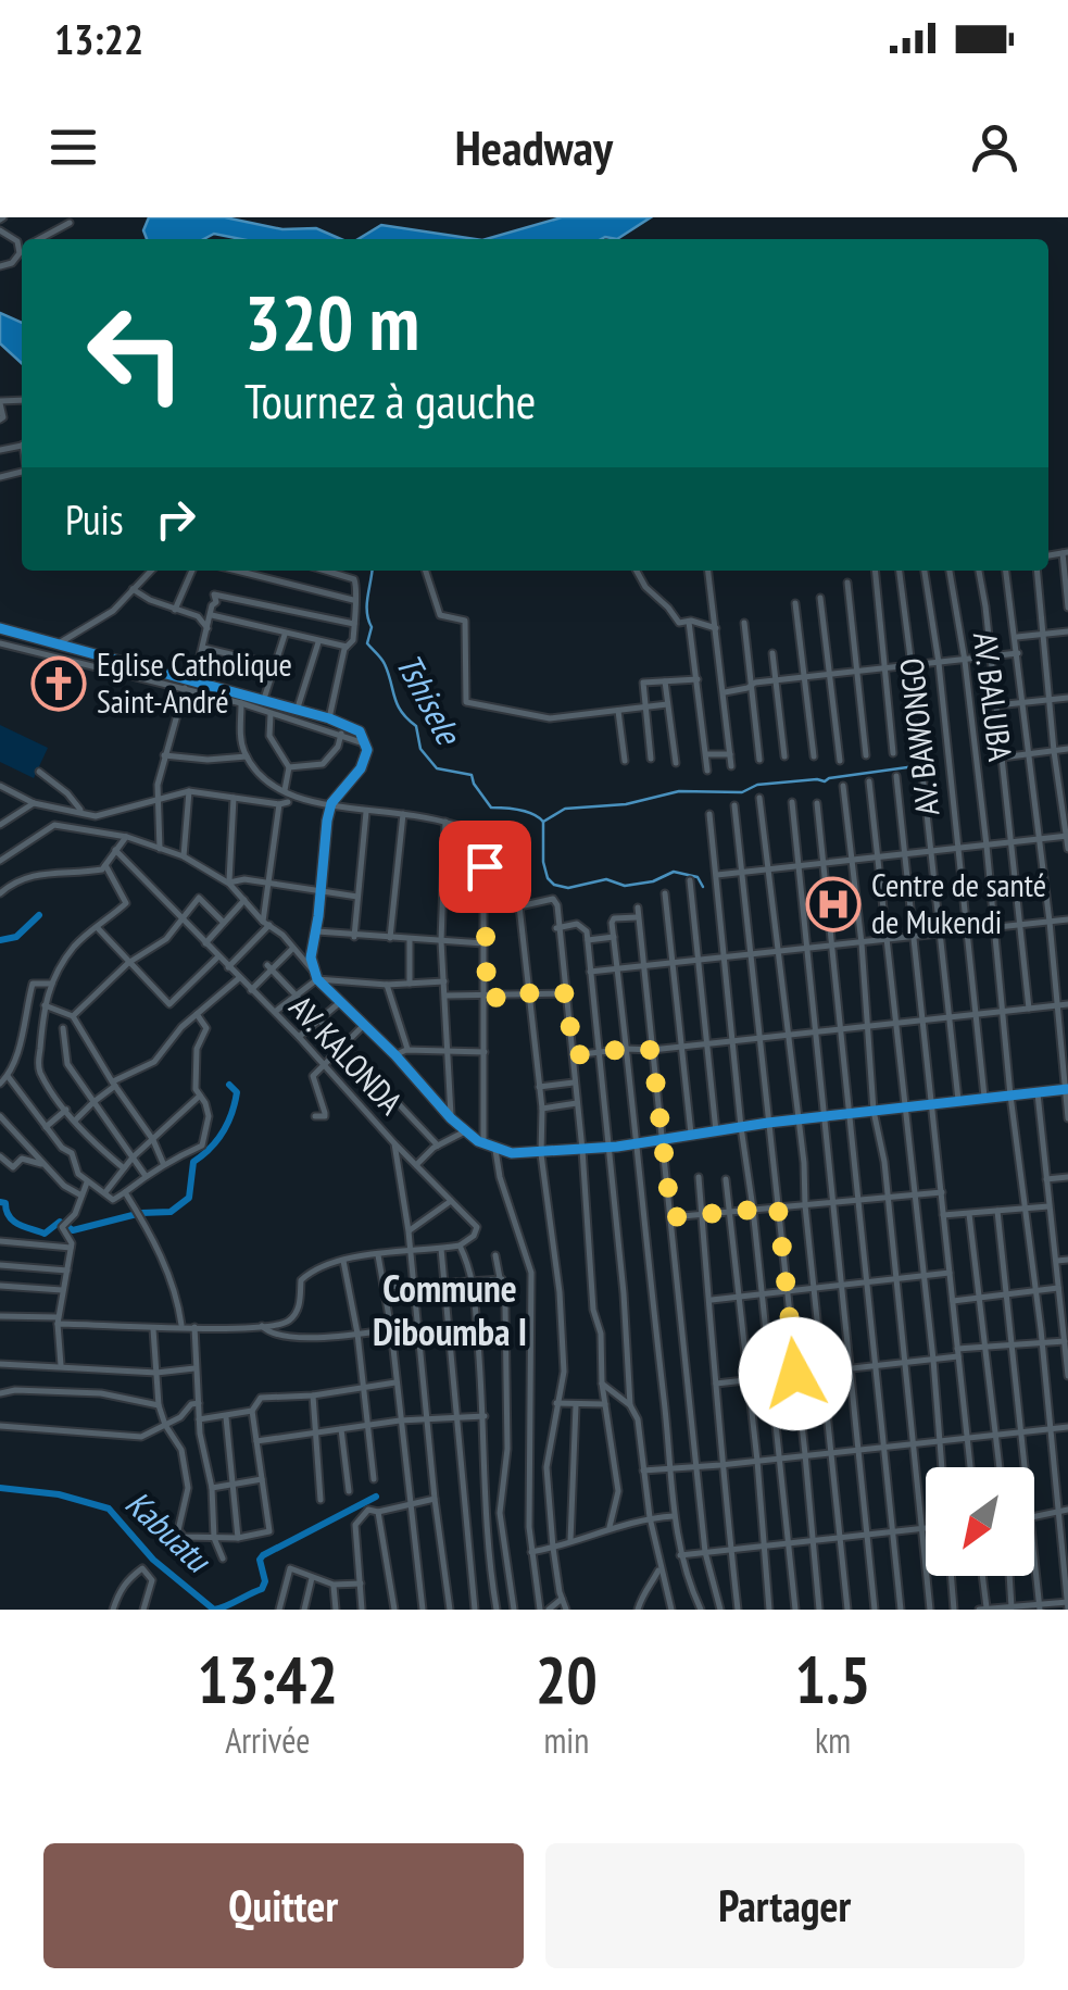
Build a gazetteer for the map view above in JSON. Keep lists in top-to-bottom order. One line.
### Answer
{"streets":{"street":["AV. BALUBA","AV. BAWONGO","AV. KALONDA"]},"districts":["Commune Diboumba I"],"water":["Tshisele","Kabuatu"],"places":{"church":["Eglise Catholique Saint-André"],"hospital":["Centre de santé de Mukendi"]},"north":"bottom left","page":{"status":"13:22","header":"Headway","turn":["320 m","Tournez à gauche"],"then":"Puis","eta":["13:42","Arrivée","20","min","1.5","km"],"buttons":["Quitter","Partager"]}}
